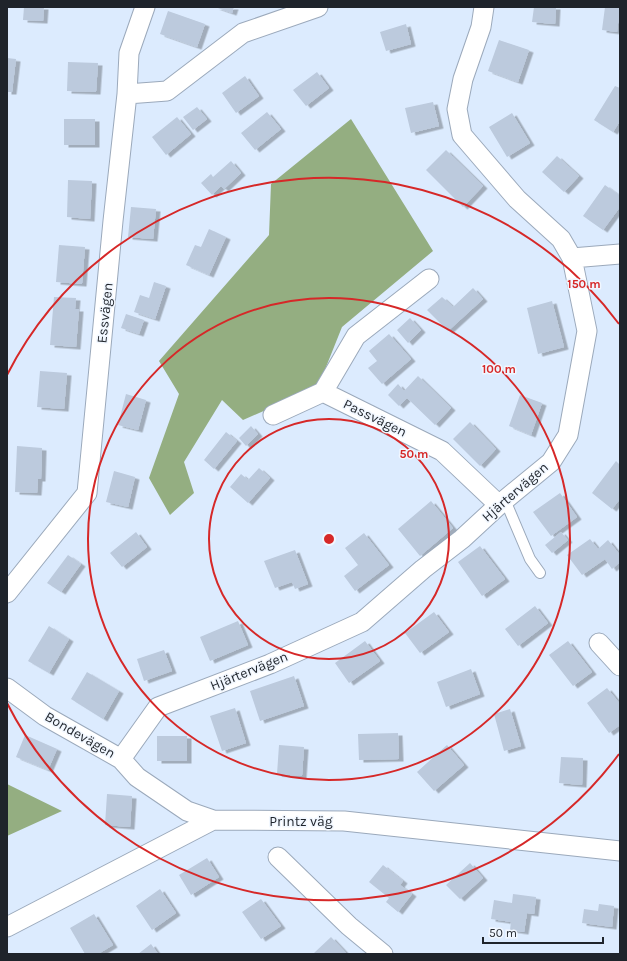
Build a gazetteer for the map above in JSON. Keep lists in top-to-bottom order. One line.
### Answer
{"streets":{"street":["Essvägen","Passvägen","Hjärtervägen","Bondevägen","Printz väg"]},"crossings":[["Passvägen","Hjärtervägen"],["Hjärtervägen","Bondevägen"],["Bondevägen","Printz väg"]],"scale_bar":"50 m","rings":["150 m","100 m","50 m"]}
